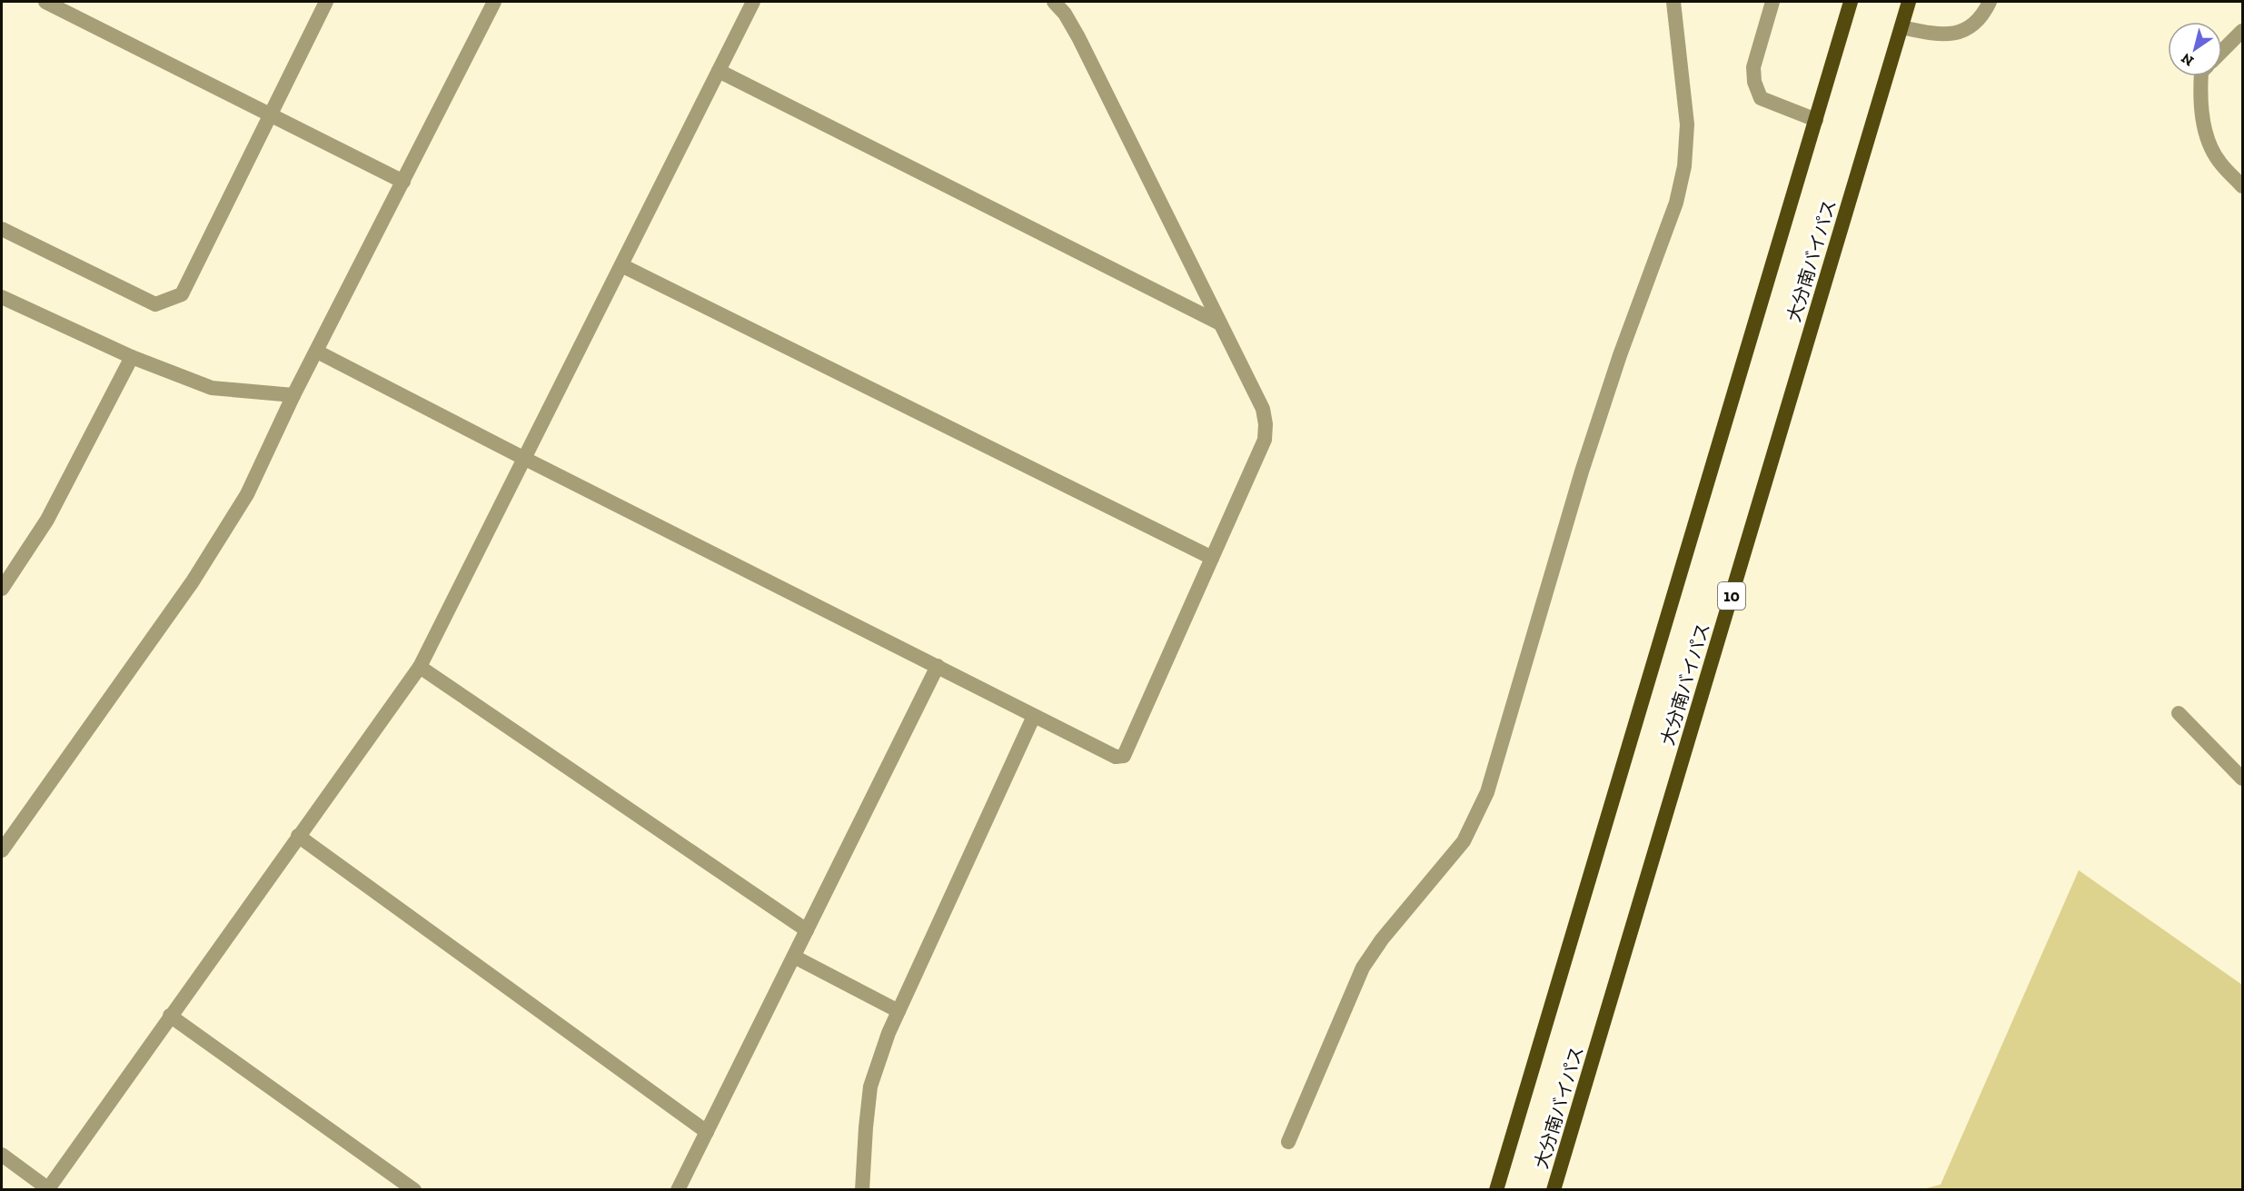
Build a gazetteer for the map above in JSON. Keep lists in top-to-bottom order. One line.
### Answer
{"streets":{"highway":["大分南バイパス","10"]},"north":"bottom left"}
